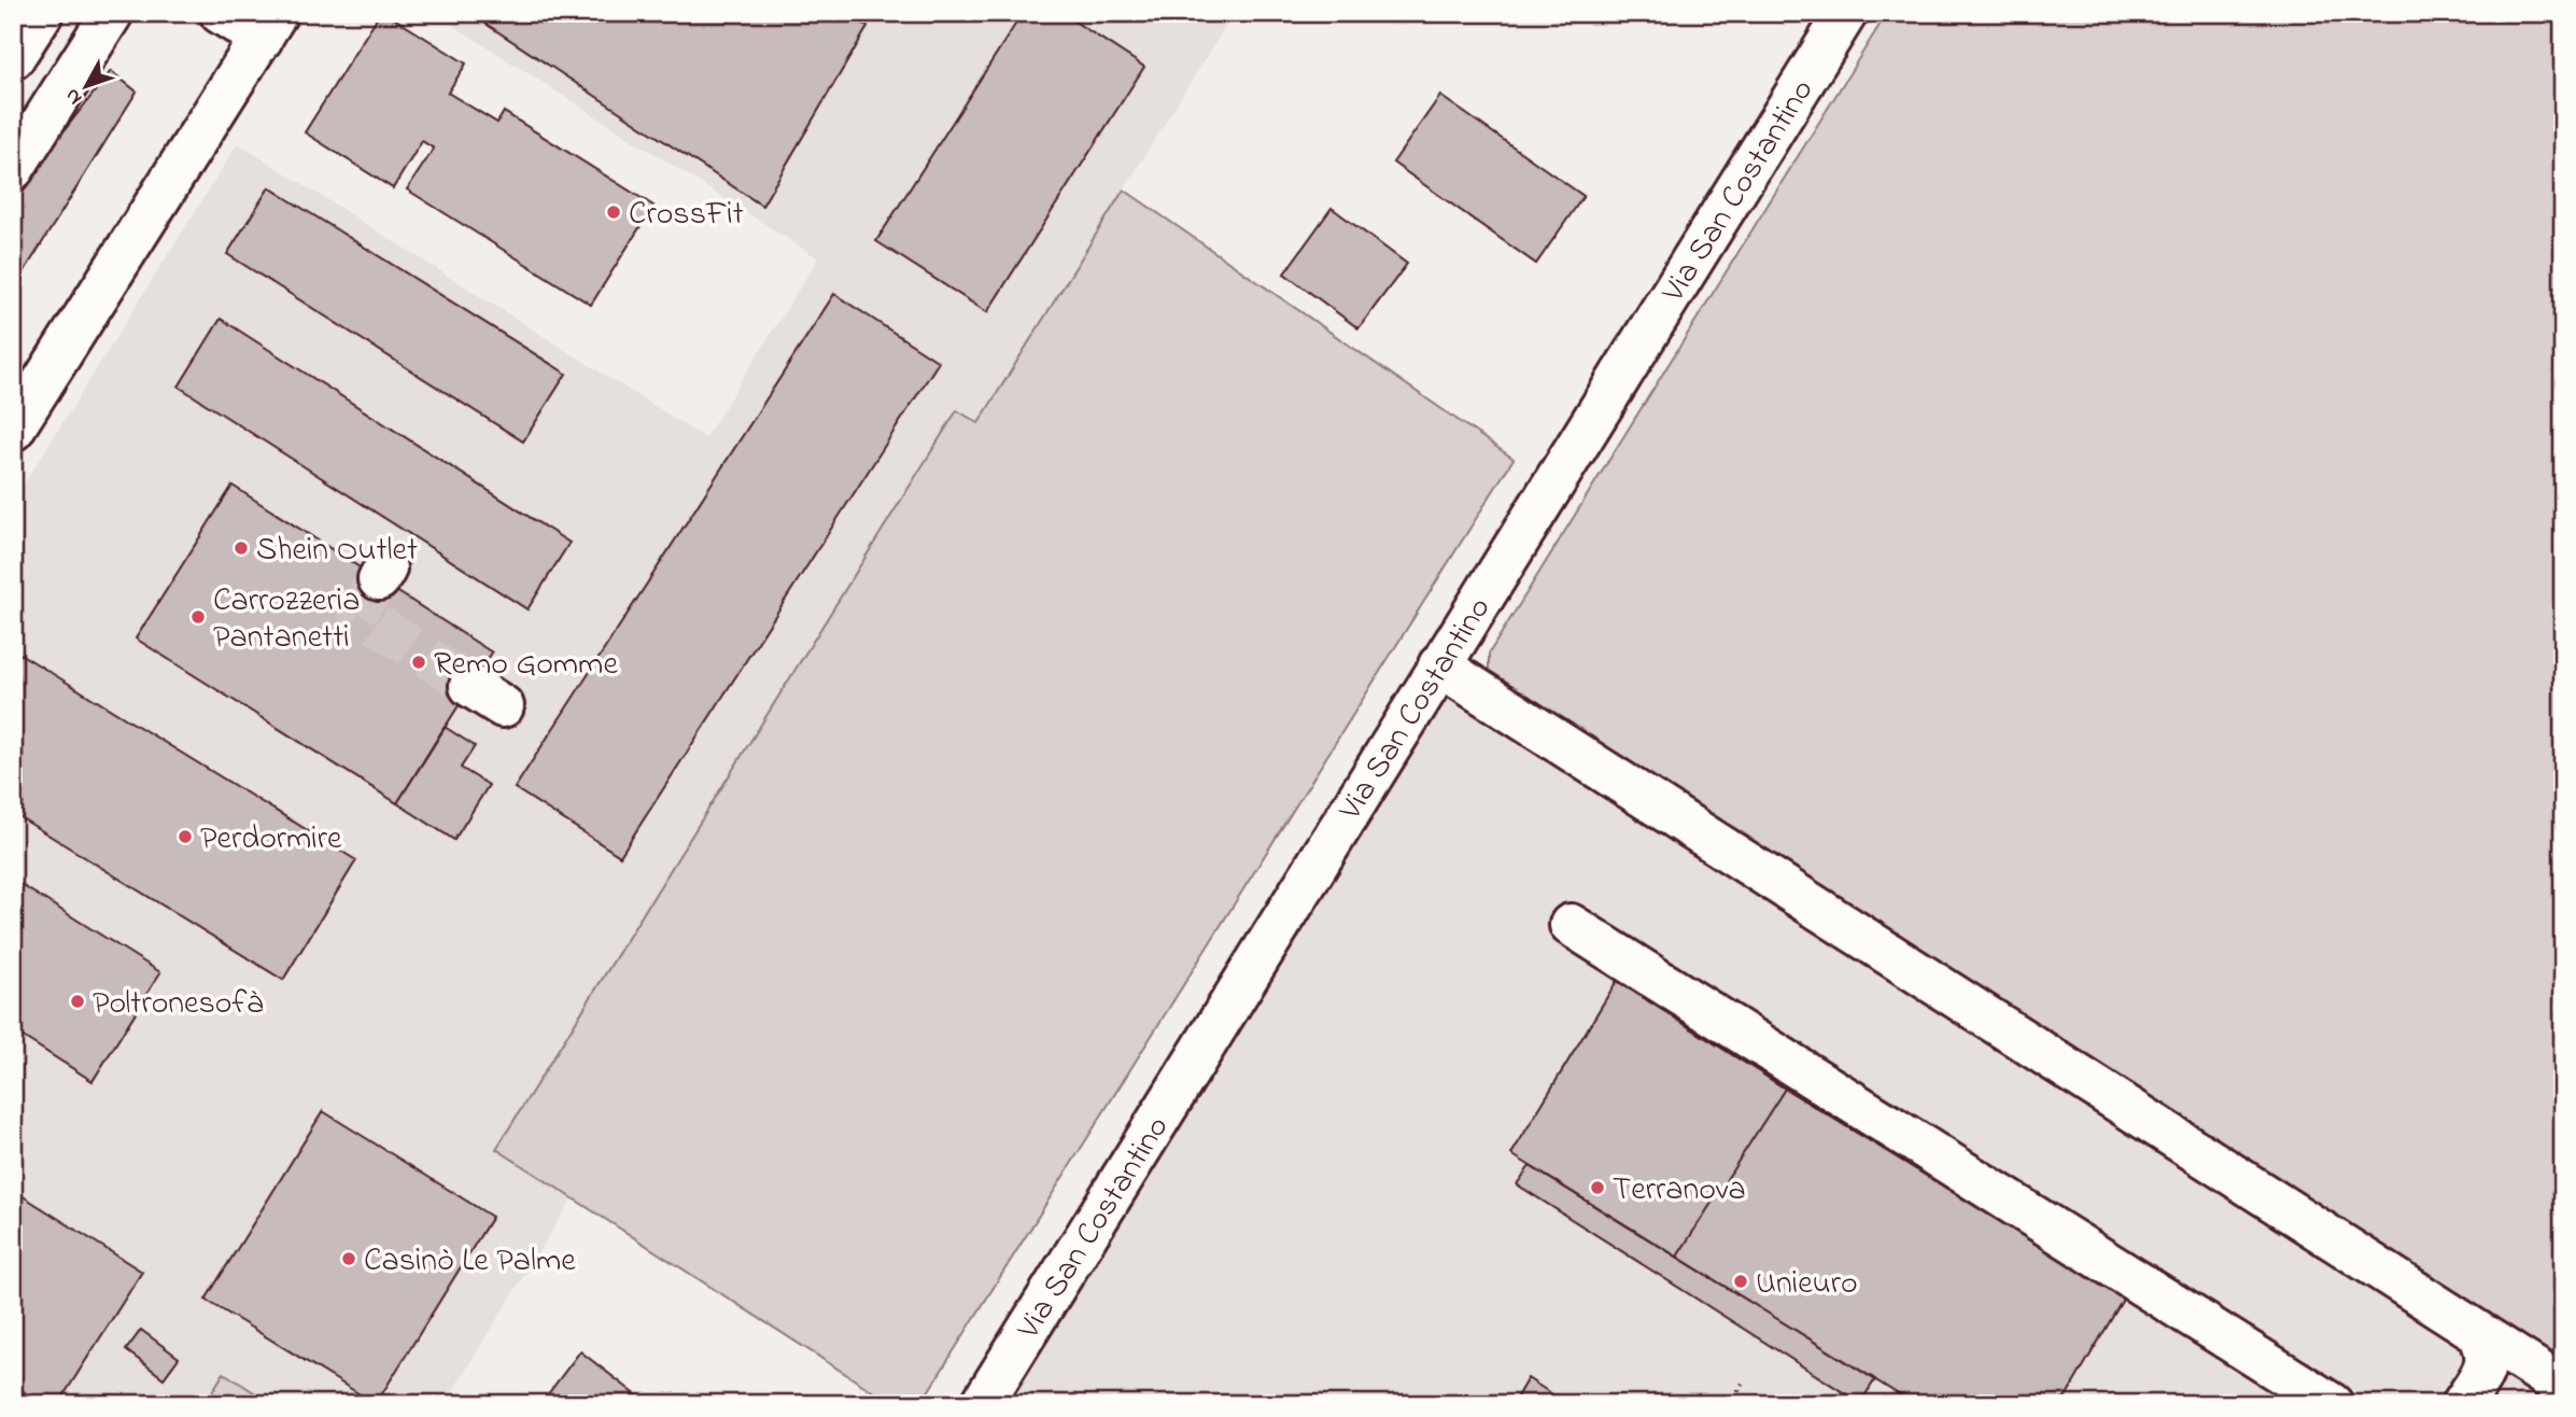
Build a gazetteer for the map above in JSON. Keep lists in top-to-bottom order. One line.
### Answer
{"streets":{"street":["Via San Costantino"]},"places":["CrossFit","Shein Outlet","Carrozzeria Pantanetti","Remo Gomme","Perdormire","Poltronesofà","Terranova","Casinò Le Palme","Unieuro"],"north":"bottom left"}
